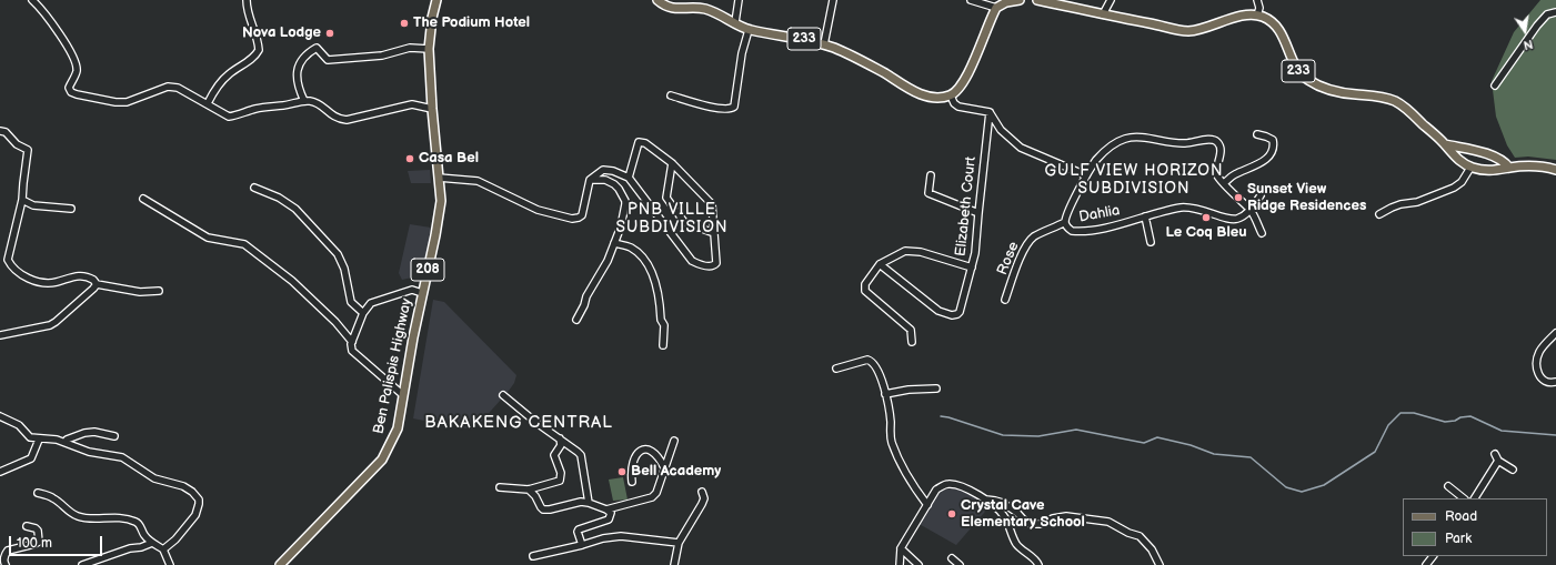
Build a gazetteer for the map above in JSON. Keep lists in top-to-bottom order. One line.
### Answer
{"streets":{"main road":["233","208","Ben Palispis Highway"],"street":["Elizabeth Court","Dahlia","Rose"]},"crossings":[["Dahlia","Rose"]],"districts":["GULF VIEW HORIZON SUBDIVISION","PNB VILLE SUBDIVISION","BAKAKENG CENTRAL"],"places":["The Podium Hotel","Nova Lodge","Casa Bel","Sunset View Ridge Residences","Le Coq Bleu","Bell Academy","Crystal Cave Elementary School"],"legend":["Road","Park"],"scale_bar":"100 m","north":"bottom"}
